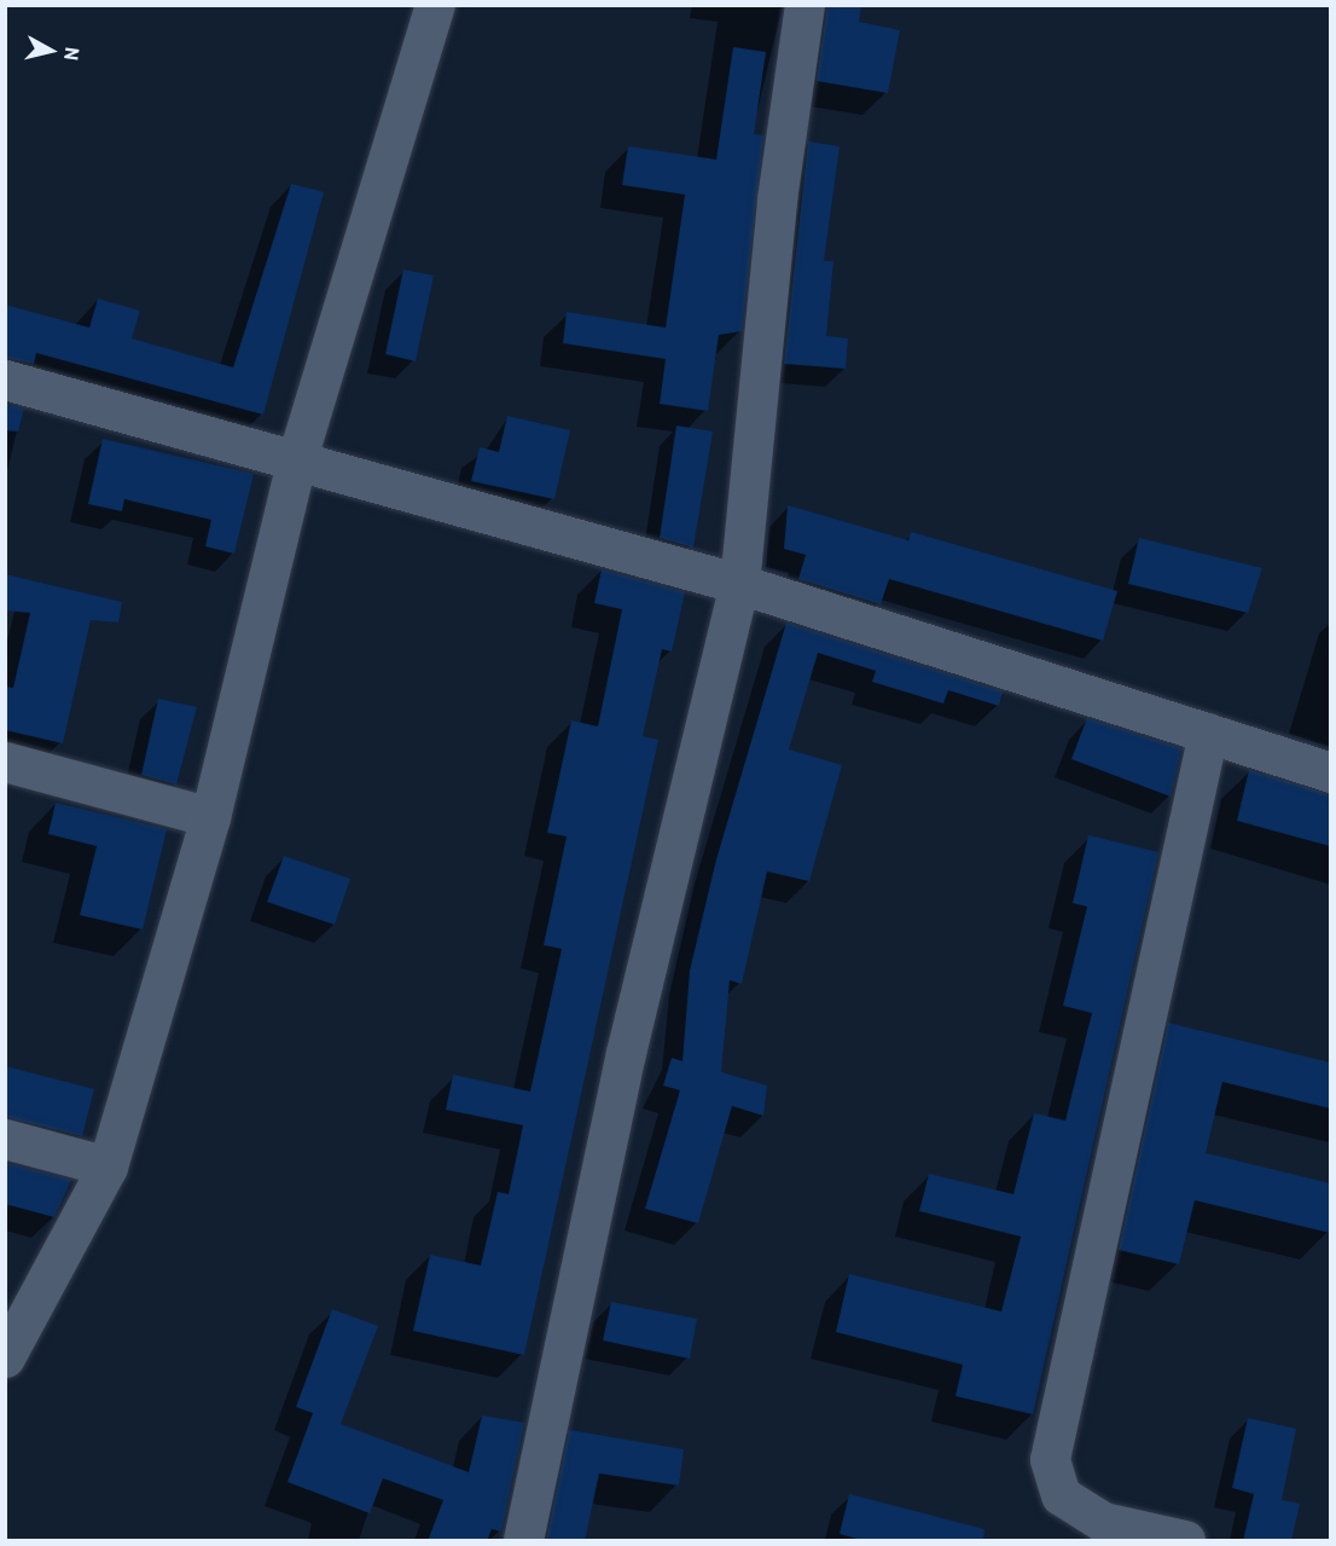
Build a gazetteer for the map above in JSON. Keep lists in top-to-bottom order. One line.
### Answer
{"north":"right"}
